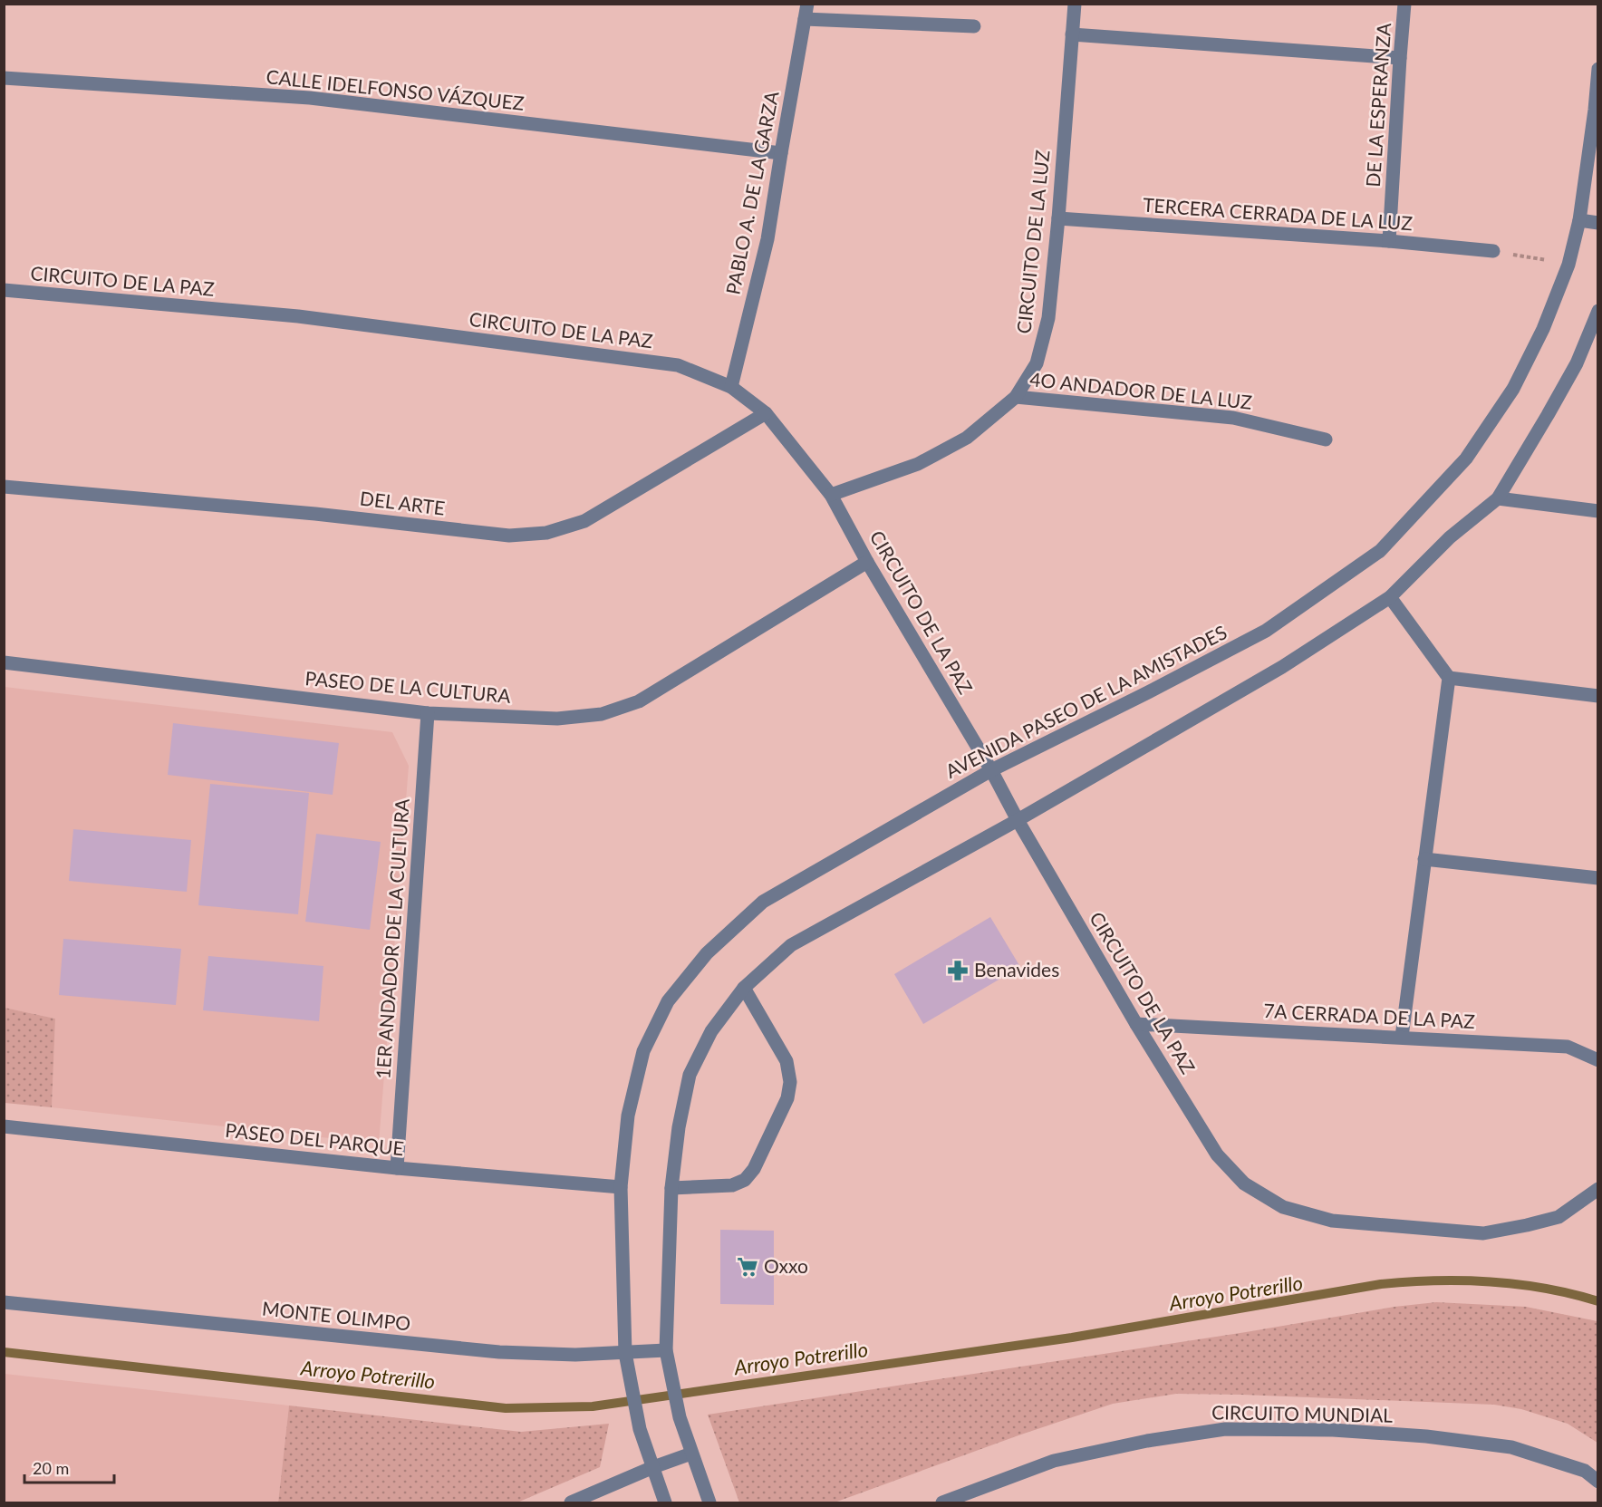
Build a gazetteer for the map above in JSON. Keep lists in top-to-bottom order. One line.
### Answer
{"streets":{"street":["CALLE IDELFONSO VÁZQUEZ","DE LA ESPERANZA","PABLO A. DE LA GARZA","TERCERA CERRADA DE LA LUZ","CIRCUITO DE LA LUZ","CIRCUITO DE LA PAZ","4O ANDADOR DE LA LUZ","DEL ARTE","PASEO DE LA CULTURA","AVENIDA PASEO DE LA AMISTADES","1ER ANDADOR DE LA CULTURA","7A CERRADA DE LA PAZ","PASEO DEL PARQUE","MONTE OLIMPO","CIRCUITO MUNDIAL"]},"crossings":[["CALLE IDELFONSO VÁZQUEZ","PABLO A. DE LA GARZA"],["DE LA ESPERANZA","TERCERA CERRADA DE LA LUZ"],["PABLO A. DE LA GARZA","CIRCUITO DE LA PAZ"],["TERCERA CERRADA DE LA LUZ","CIRCUITO DE LA LUZ"],["CIRCUITO DE LA LUZ","CIRCUITO DE LA PAZ"],["CIRCUITO DE LA LUZ","4O ANDADOR DE LA LUZ"],["CIRCUITO DE LA PAZ","DEL ARTE"],["CIRCUITO DE LA PAZ","PASEO DE LA CULTURA"],["CIRCUITO DE LA PAZ","AVENIDA PASEO DE LA AMISTADES"],["CIRCUITO DE LA PAZ","7A CERRADA DE LA PAZ"],["PASEO DE LA CULTURA","1ER ANDADOR DE LA CULTURA"],["AVENIDA PASEO DE LA AMISTADES","PASEO DEL PARQUE"],["AVENIDA PASEO DE LA AMISTADES","MONTE OLIMPO"],["1ER ANDADOR DE LA CULTURA","PASEO DEL PARQUE"]],"water":["Arroyo Potrerillo"],"places":{"pharmacy":["Benavides"],"supermarket":["Oxxo"]},"scale_bar":"20 m"}
